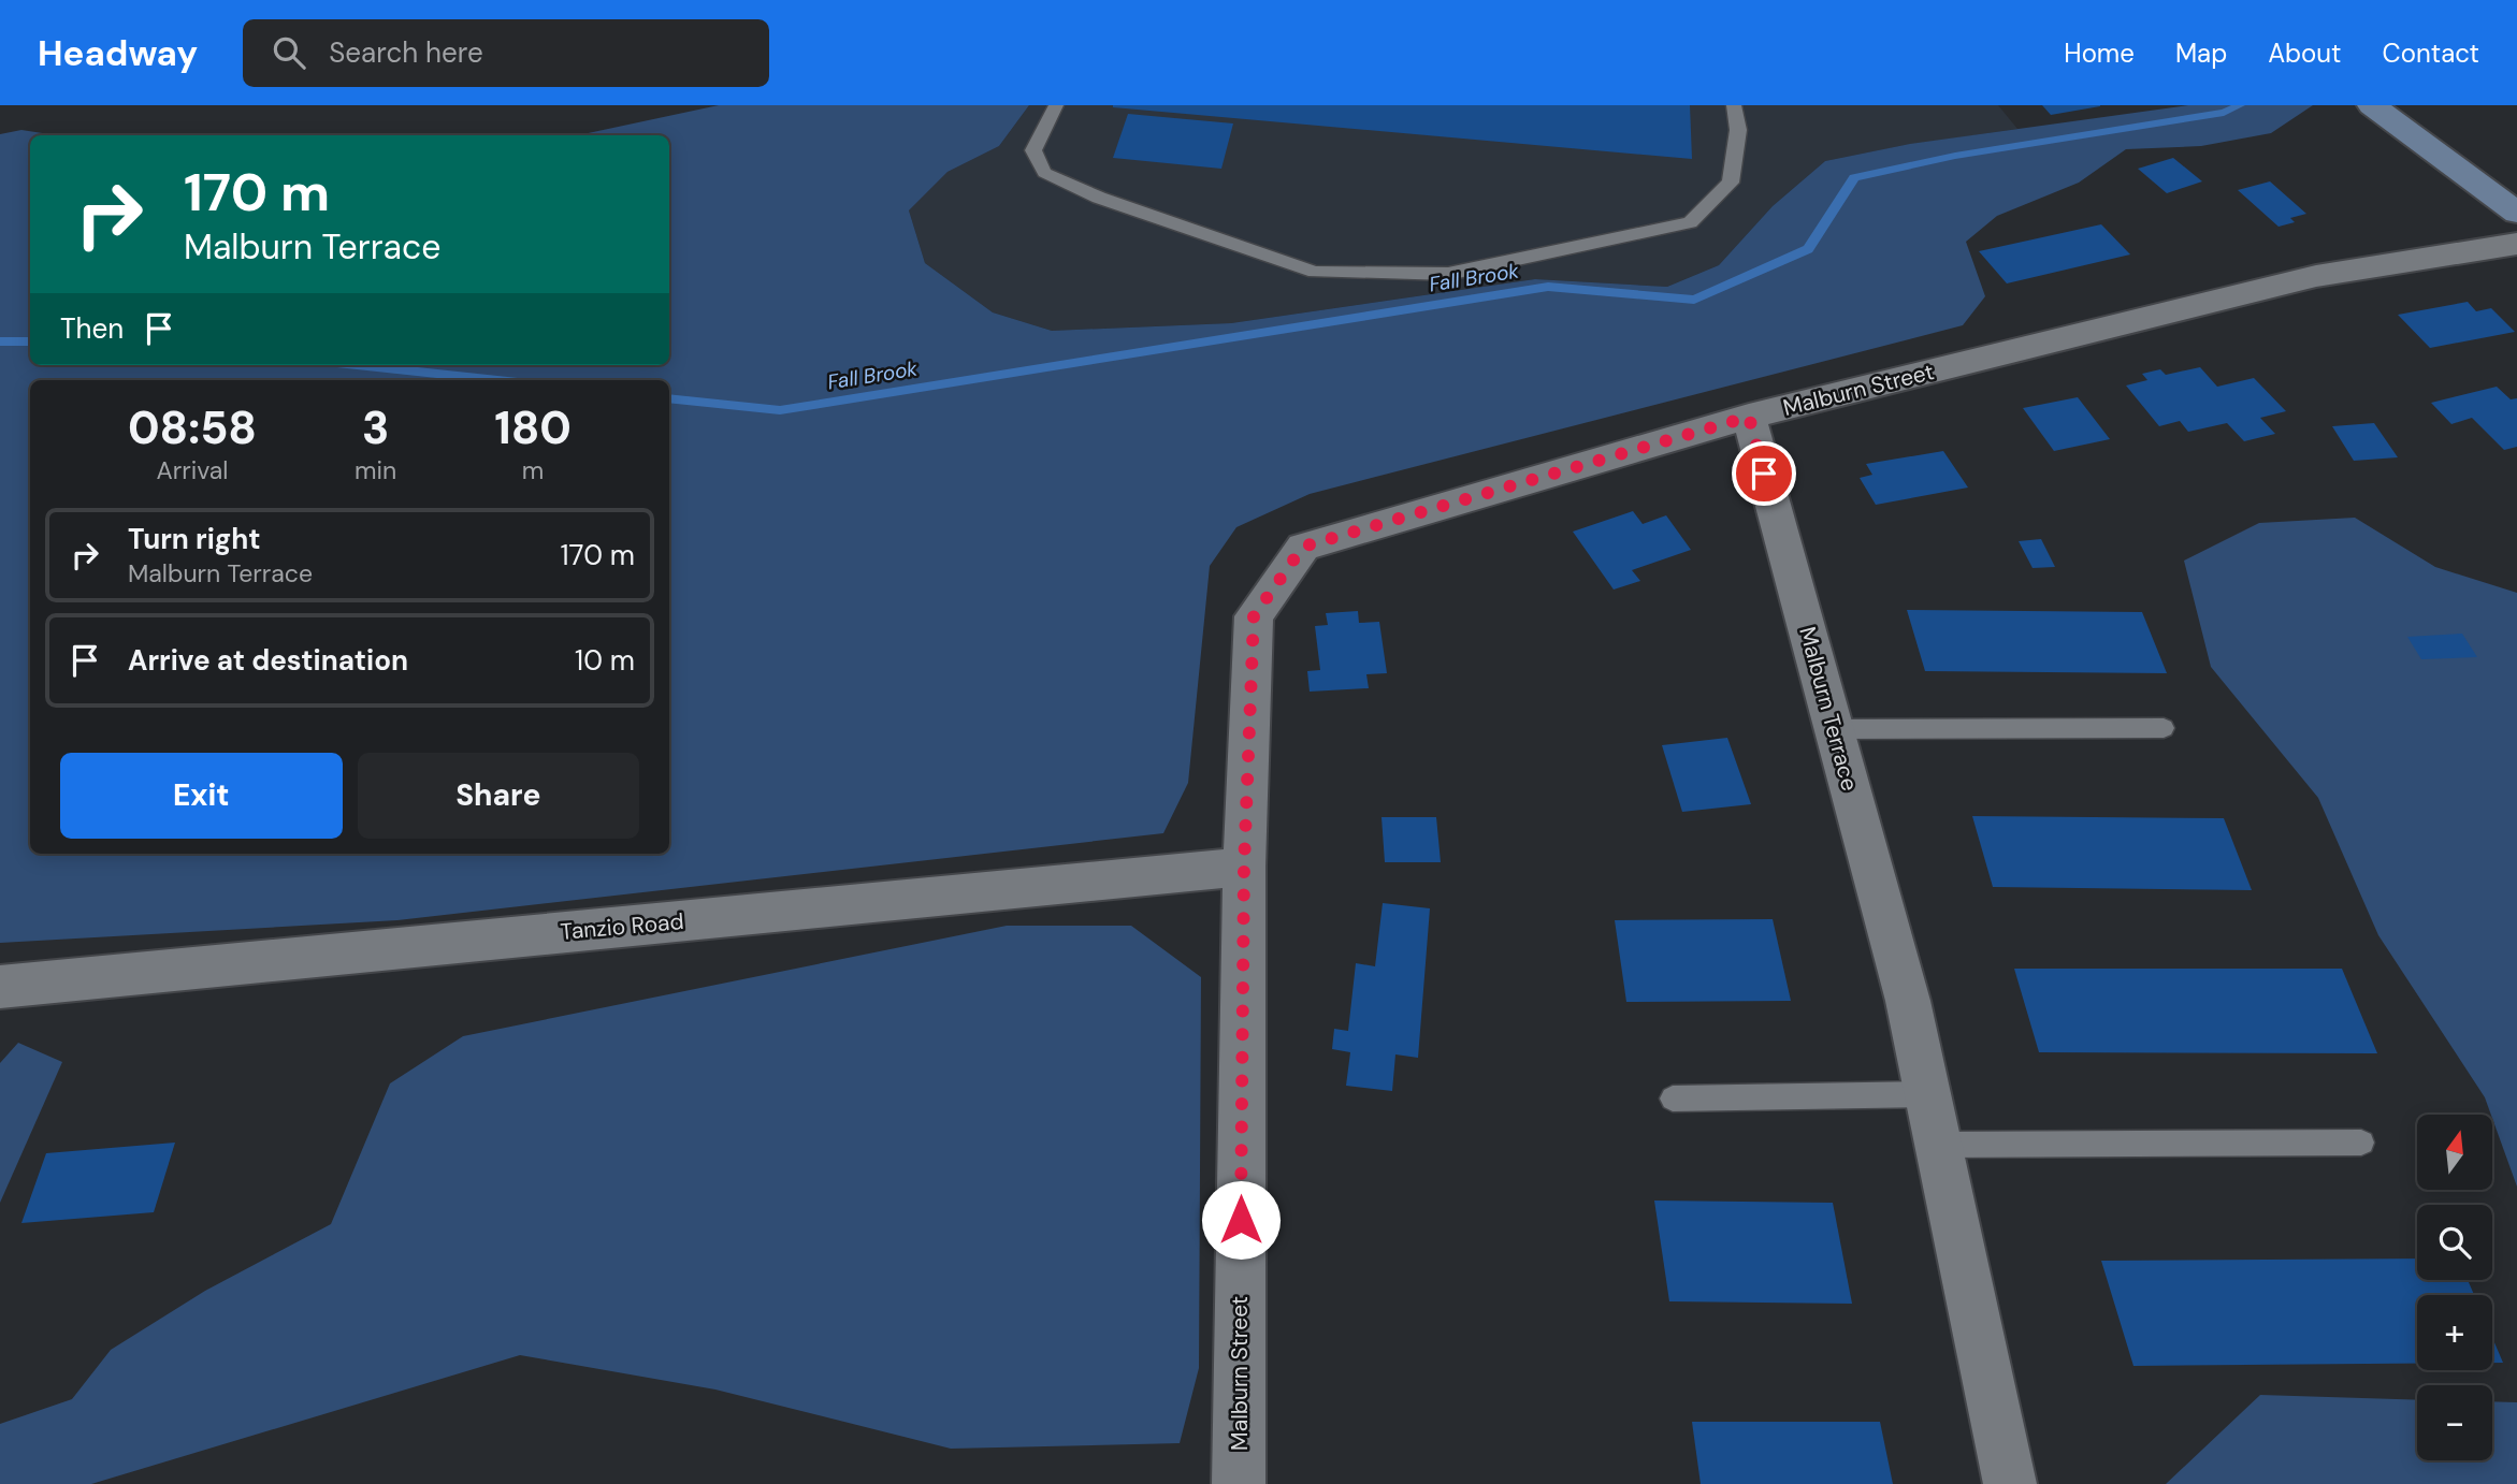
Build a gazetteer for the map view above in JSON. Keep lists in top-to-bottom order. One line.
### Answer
{"streets":{"street":["Malburn Street","Malburn Terrace","Tanzio Road"]},"crossings":[["Malburn Street","Malburn Terrace"],["Malburn Street","Tanzio Road"]],"water":["Fall Brook"],"north":"top","page":{"header":"Headway","search":"Search here","nav":["Home","Map","About","Contact"],"turn":["170 m","Malburn Terrace"],"then":"Then","eta":["08:58","Arrival","3","min","180","m"],"list":[{"name":"Turn right","note":"Malburn Terrace","value":"170 m"},{"name":"Arrive at destination","value":"10 m"}],"buttons":["Exit","Share"],"map_buttons":["+","−"]}}
